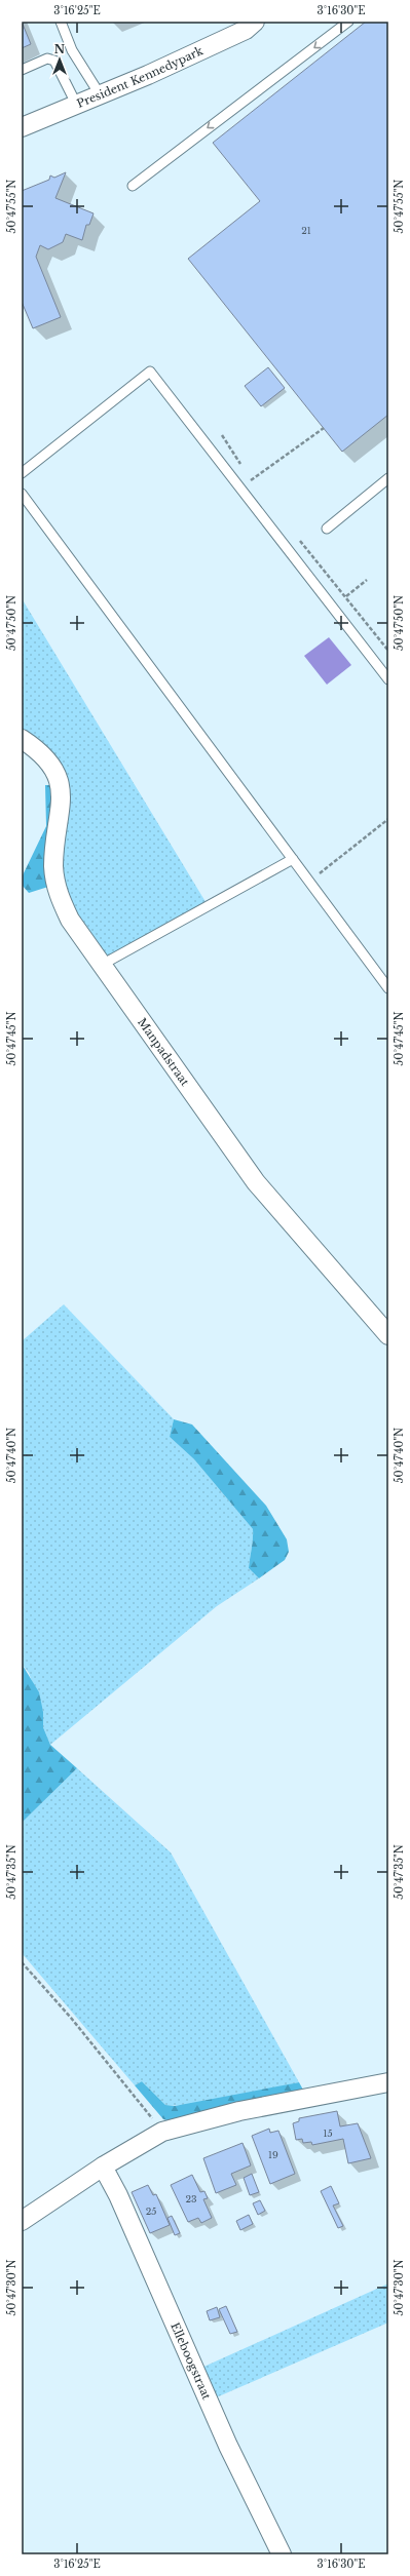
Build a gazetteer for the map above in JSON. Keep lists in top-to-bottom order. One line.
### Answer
{"streets":{"street":["President Kennedypark","Manpadstraat","Elleboogstraat"]},"house_numbers":["21","15","19","23","25"],"north":"top","coordinates":["3°16'25\"E","3°16'30\"E","50°47'55\"N","50°47'50\"N","50°47'45\"N","50°47'40\"N","50°47'35\"N","50°47'30\"N"]}
